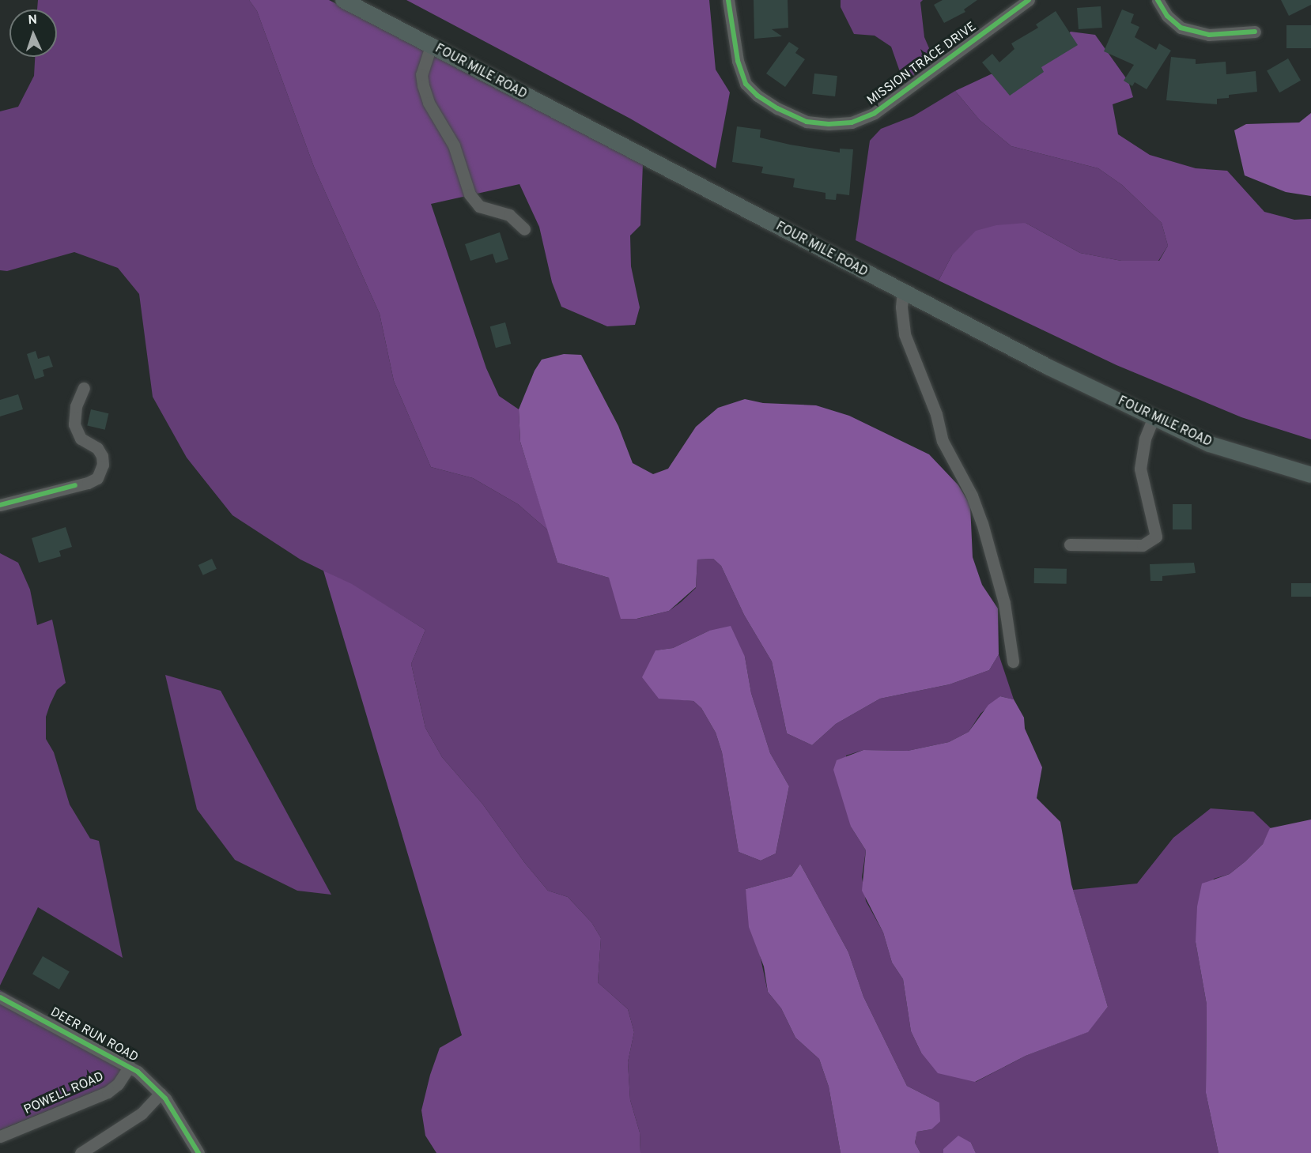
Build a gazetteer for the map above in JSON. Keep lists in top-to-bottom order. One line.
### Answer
{"streets":{"main road":["FOUR MILE ROAD"],"street":["MISSION TRACE DRIVE","DEER RUN ROAD","POWELL ROAD"]},"crossings":[["DEER RUN ROAD","POWELL ROAD"]],"north":"top"}
